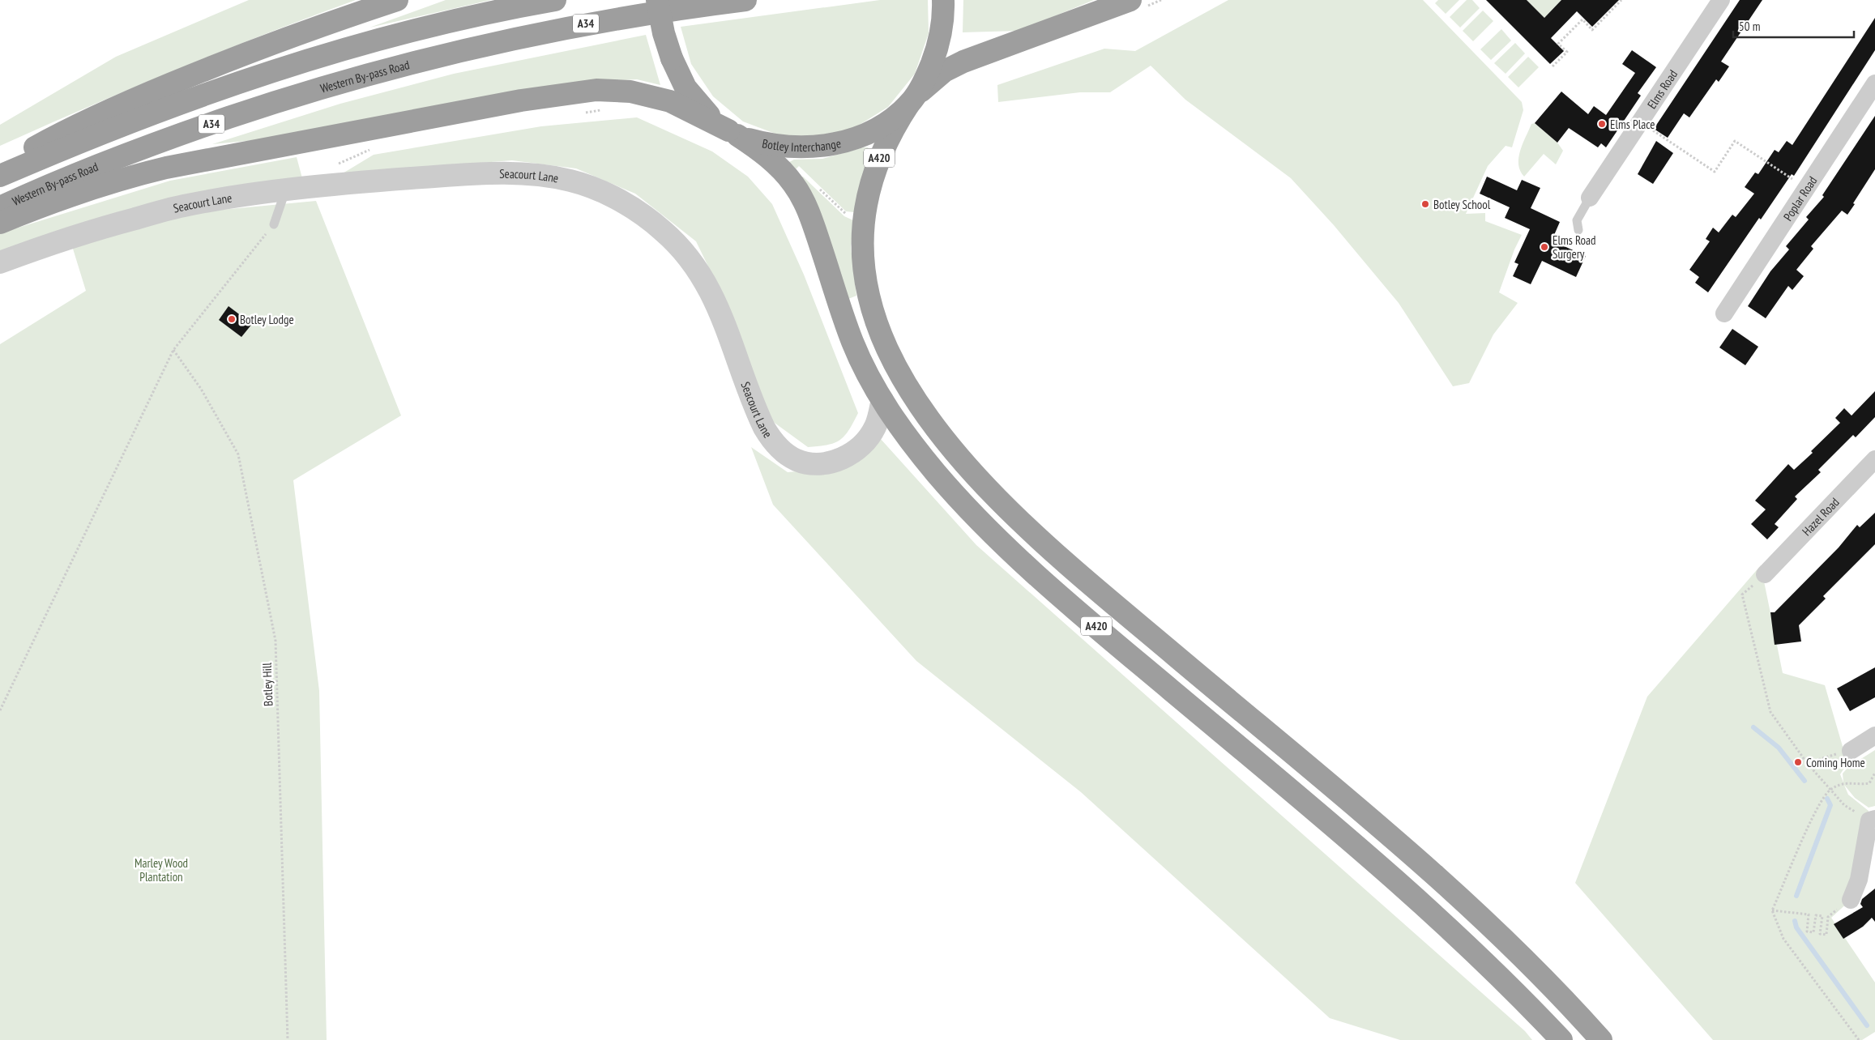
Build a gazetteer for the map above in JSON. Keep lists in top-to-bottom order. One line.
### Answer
{"streets":{"highway":["A34","Western By-pass Road","Botley Interchange","A420"],"street":["Elms Road","Seacourt Lane","Poplar Road","Hazel Road"],"path":["Botley Hill"]},"crossings":[["Botley Interchange","A420"],["A420","Seacourt Lane"]],"parks":["Marley Wood Plantation"],"places":["Elms Place","Botley School","Elms Road Surgery","Botley Lodge","Coming Home"],"scale_bar":"50 m"}
